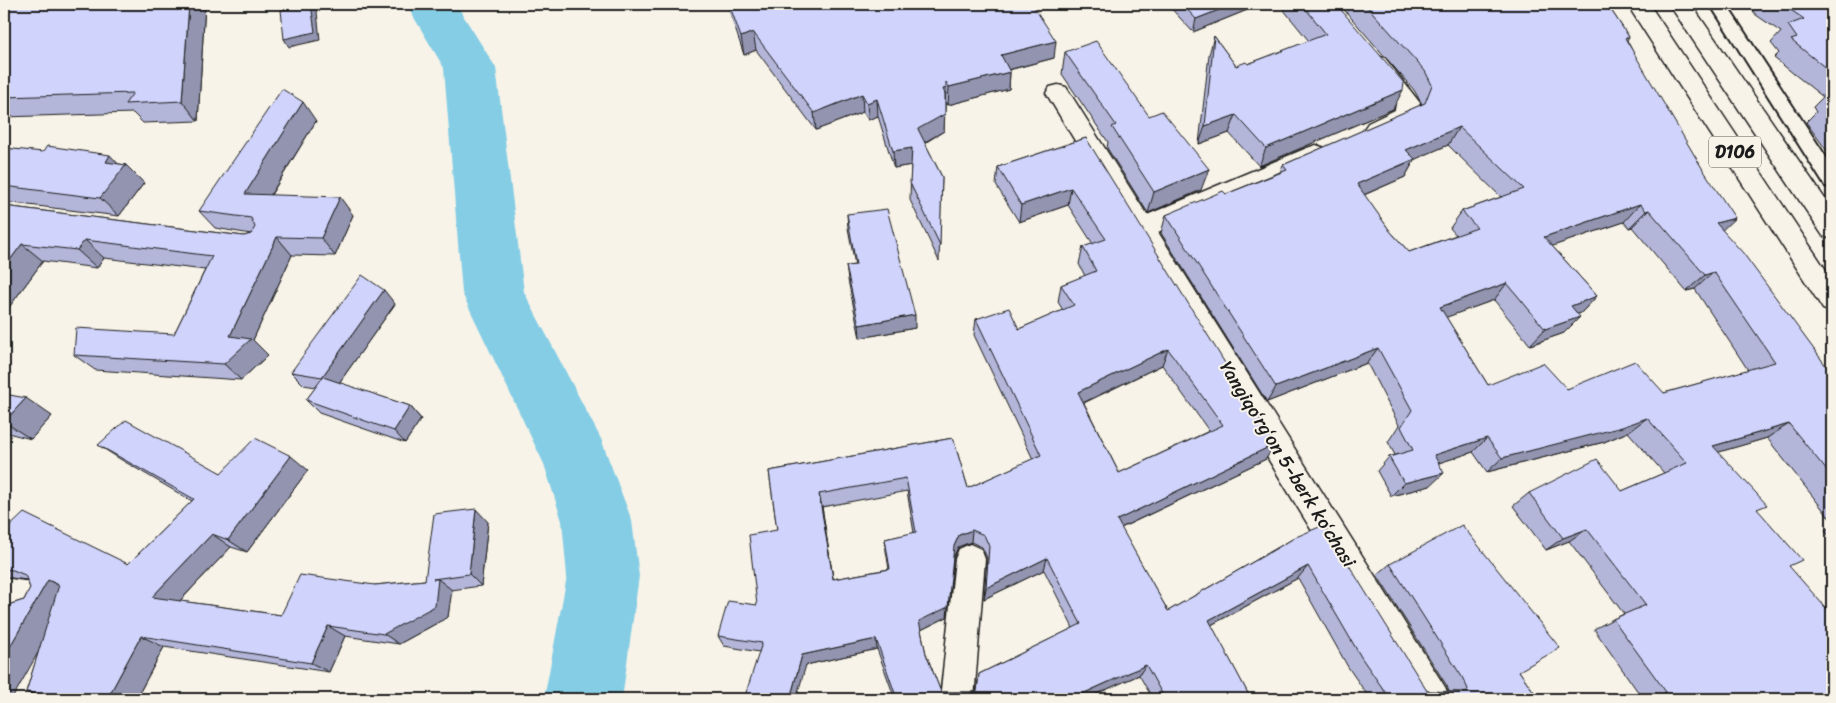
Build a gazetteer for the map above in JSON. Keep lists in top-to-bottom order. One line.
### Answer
{"streets":{"street":["D106","Yangiqoʻrgʻon 5-berk koʻchasi"]}}
